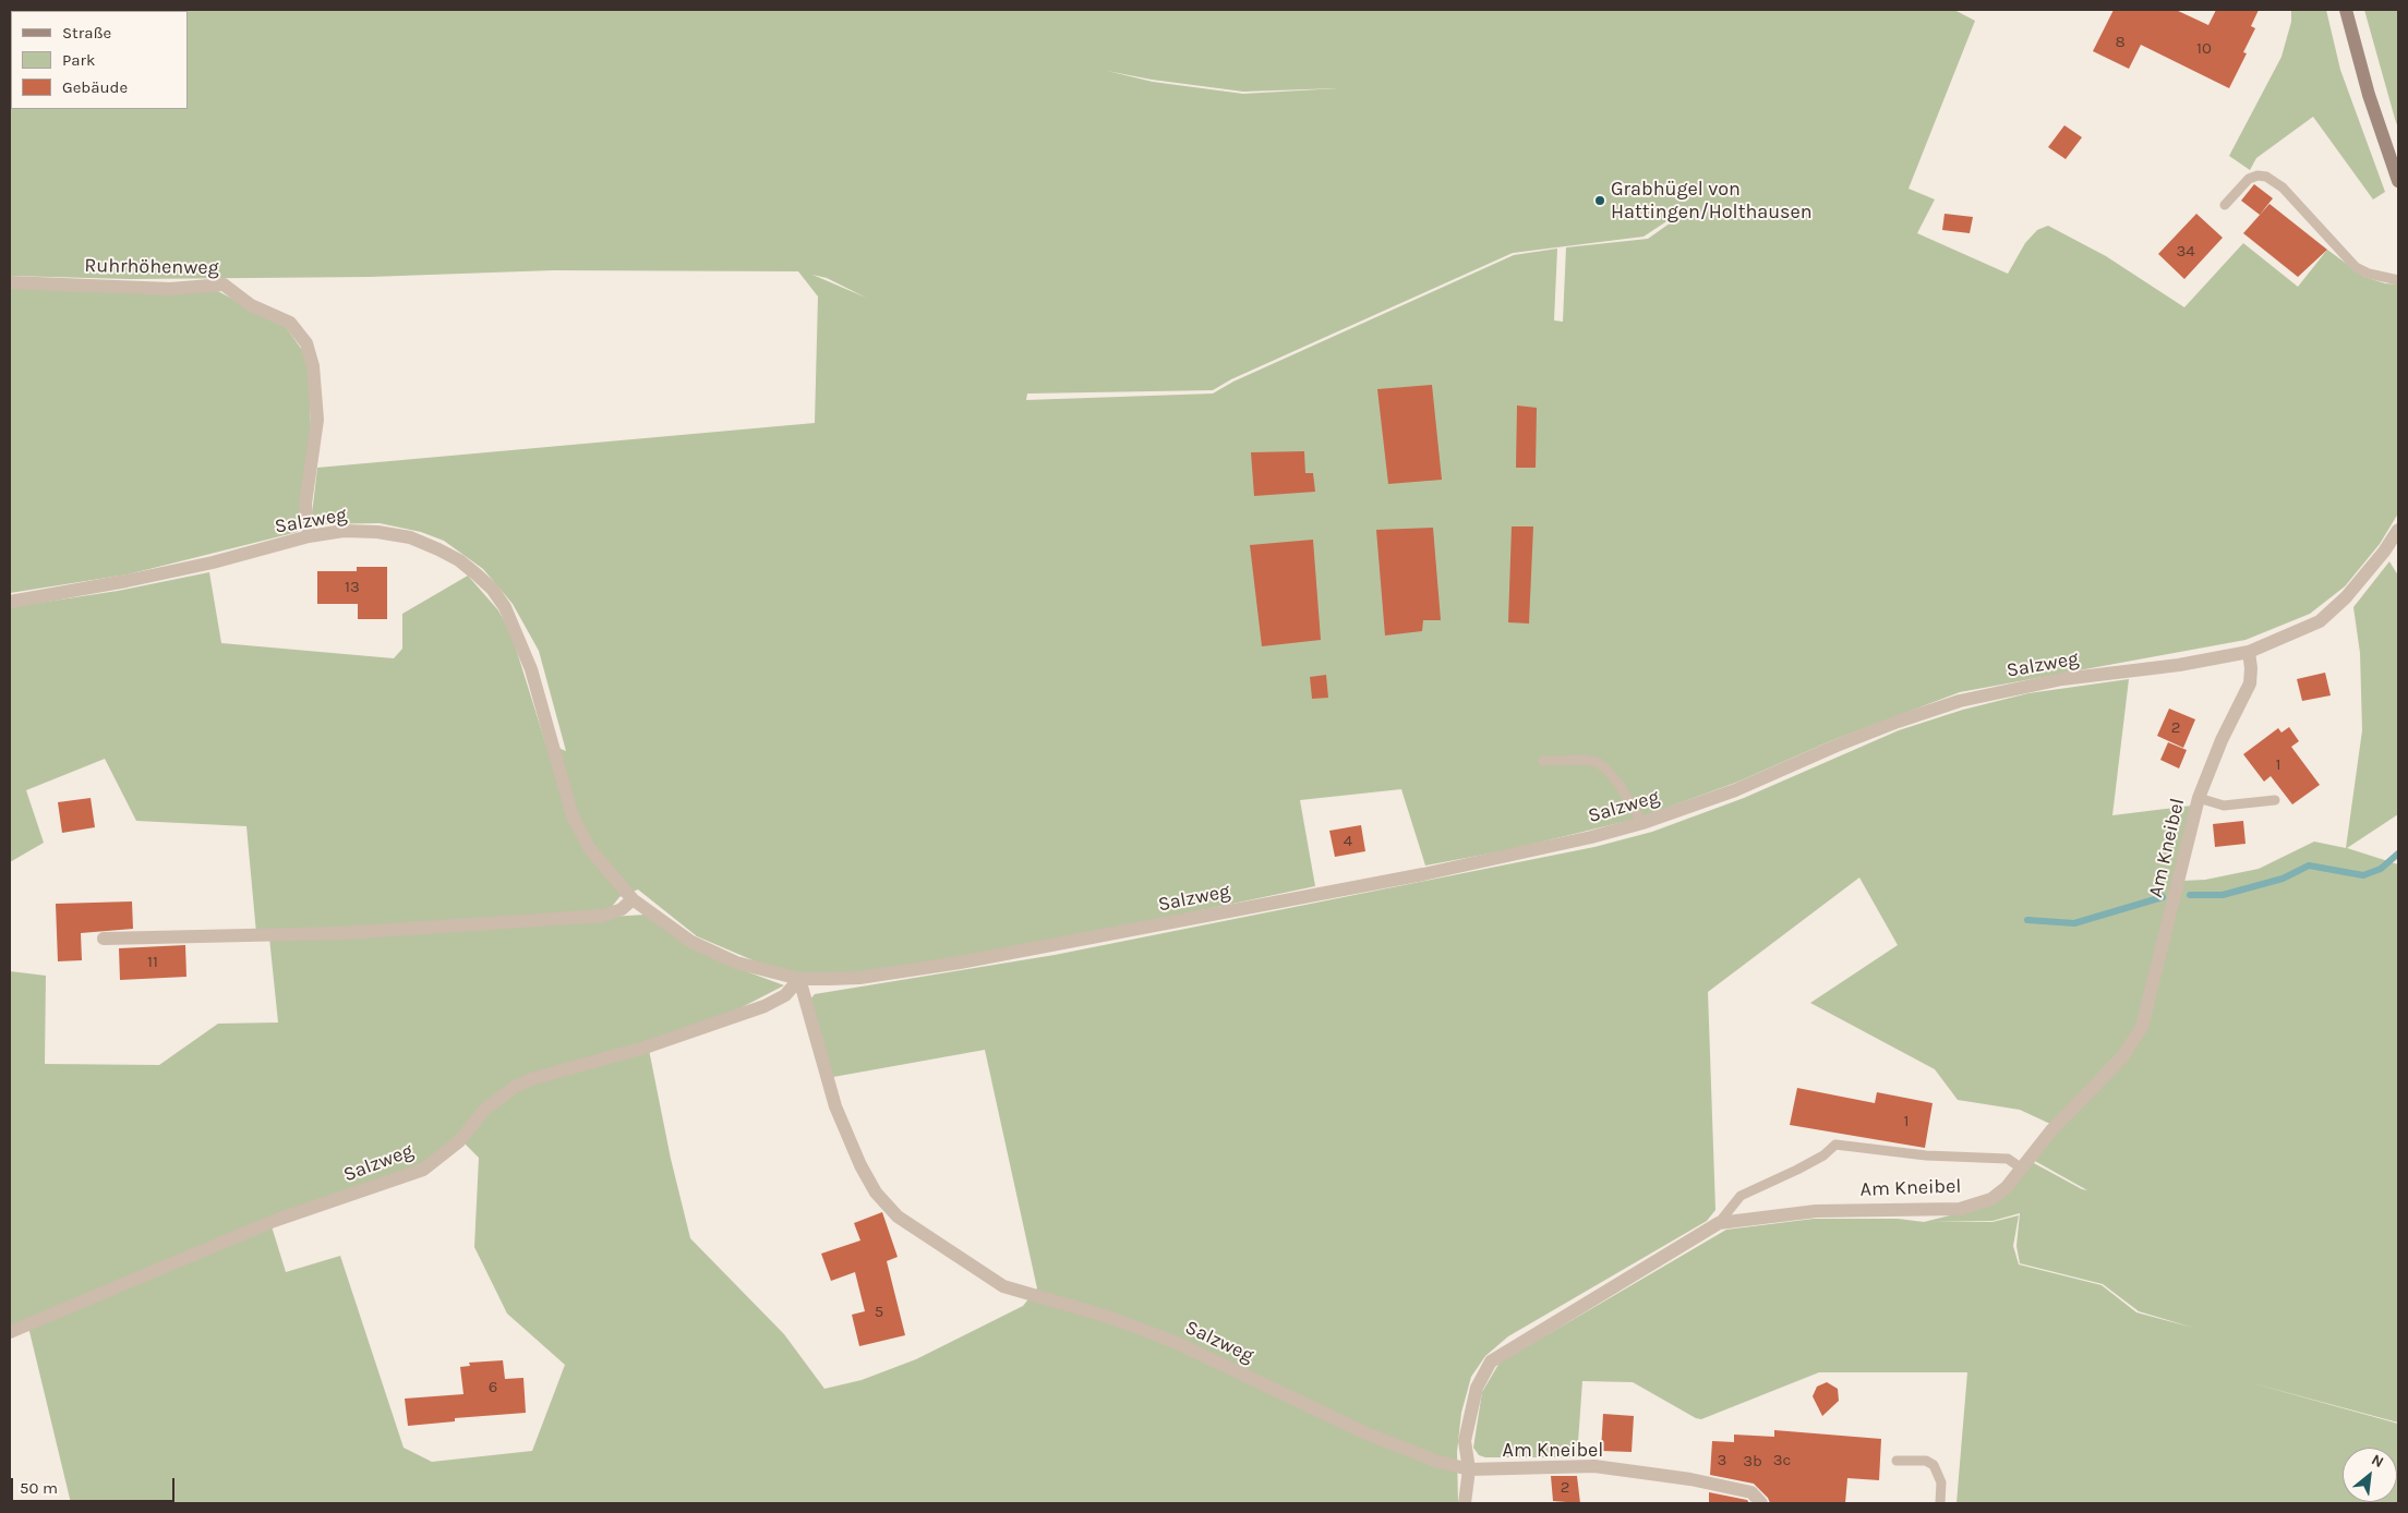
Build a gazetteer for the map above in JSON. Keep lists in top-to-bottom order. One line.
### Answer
{"streets":{"street":["Ruhrhöhenweg","Salzweg","Am Kneibel"]},"crossings":[["Ruhrhöhenweg","Salzweg"],["Salzweg","Am Kneibel"]],"places":["Grabhügel von Hattingen/Holthausen"],"house_numbers":["8","10","34","13","2","1","4","11","1","5","6","3","3c","3b","2"],"legend":["Straße","Park","Gebäude"],"scale_bar":"50 m","north":"top right"}
